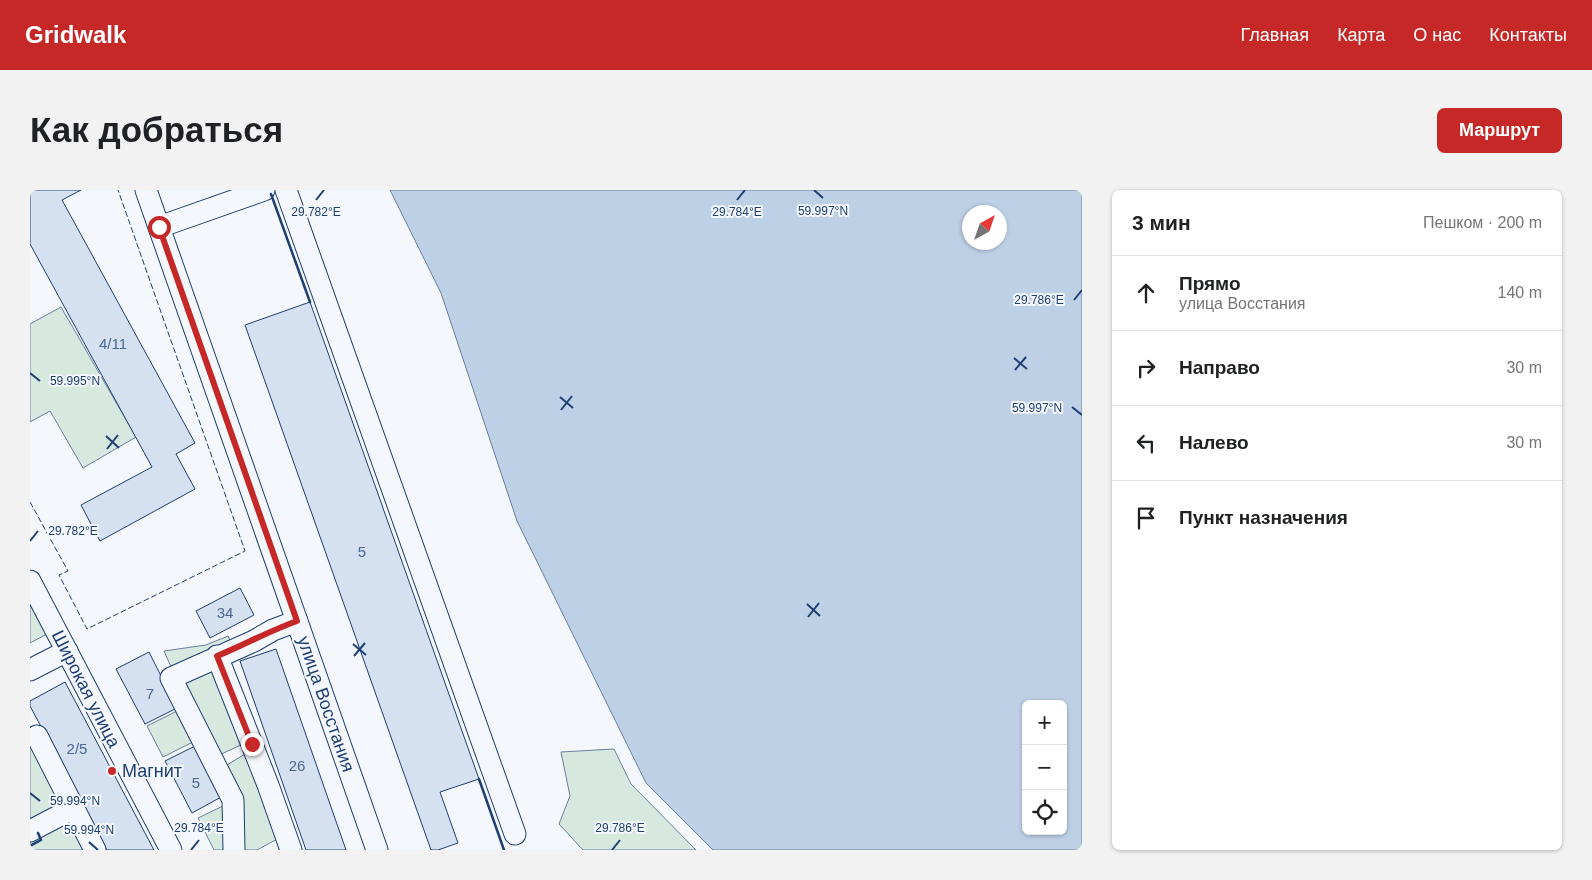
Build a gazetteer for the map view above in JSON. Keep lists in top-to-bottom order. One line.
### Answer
{"streets":{"street":["Широкая улица","улица Восстания"]},"places":["Магнит"],"house_numbers":["4/11","5","34","7","2/5","26","5"],"north":"top right","page":{"header":"Gridwalk","nav":["Главная","Карта","О нас","Контакты"],"buttons":"Маршрут","title":"Как добраться","heading":["3 мин","Пешком · 200 m"],"list":[["Прямо","улица Восстания","140 m"],["Направо","30 m"],["Налево","30 m"],"Пункт назначения"],"map_buttons":["+","−"]},"coordinates":["59.997°N","29.782°E","29.784°E","29.786°E","59.995°N","59.994°N"]}
